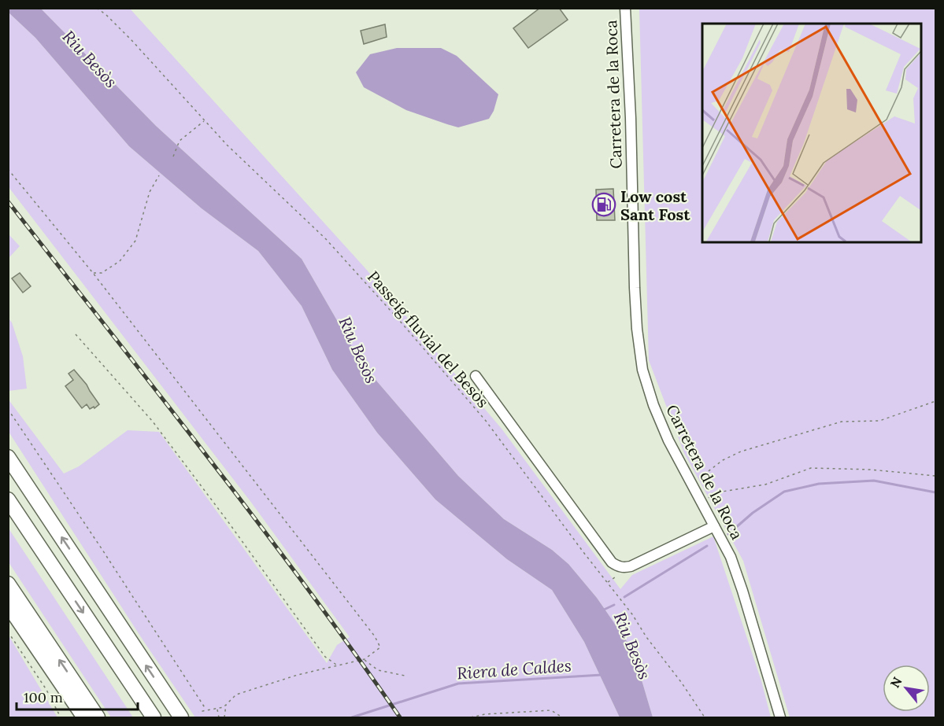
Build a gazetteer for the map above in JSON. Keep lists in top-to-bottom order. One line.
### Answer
{"streets":{"street":["Carretera de la Roca"],"path":["Passeig fluvial del Besòs"]},"water":["Riu Besòs","Riera de Caldes"],"places":{"fuel station":["Low cost Sant Fost"]},"scale_bar":"100 m","north":"top left"}
